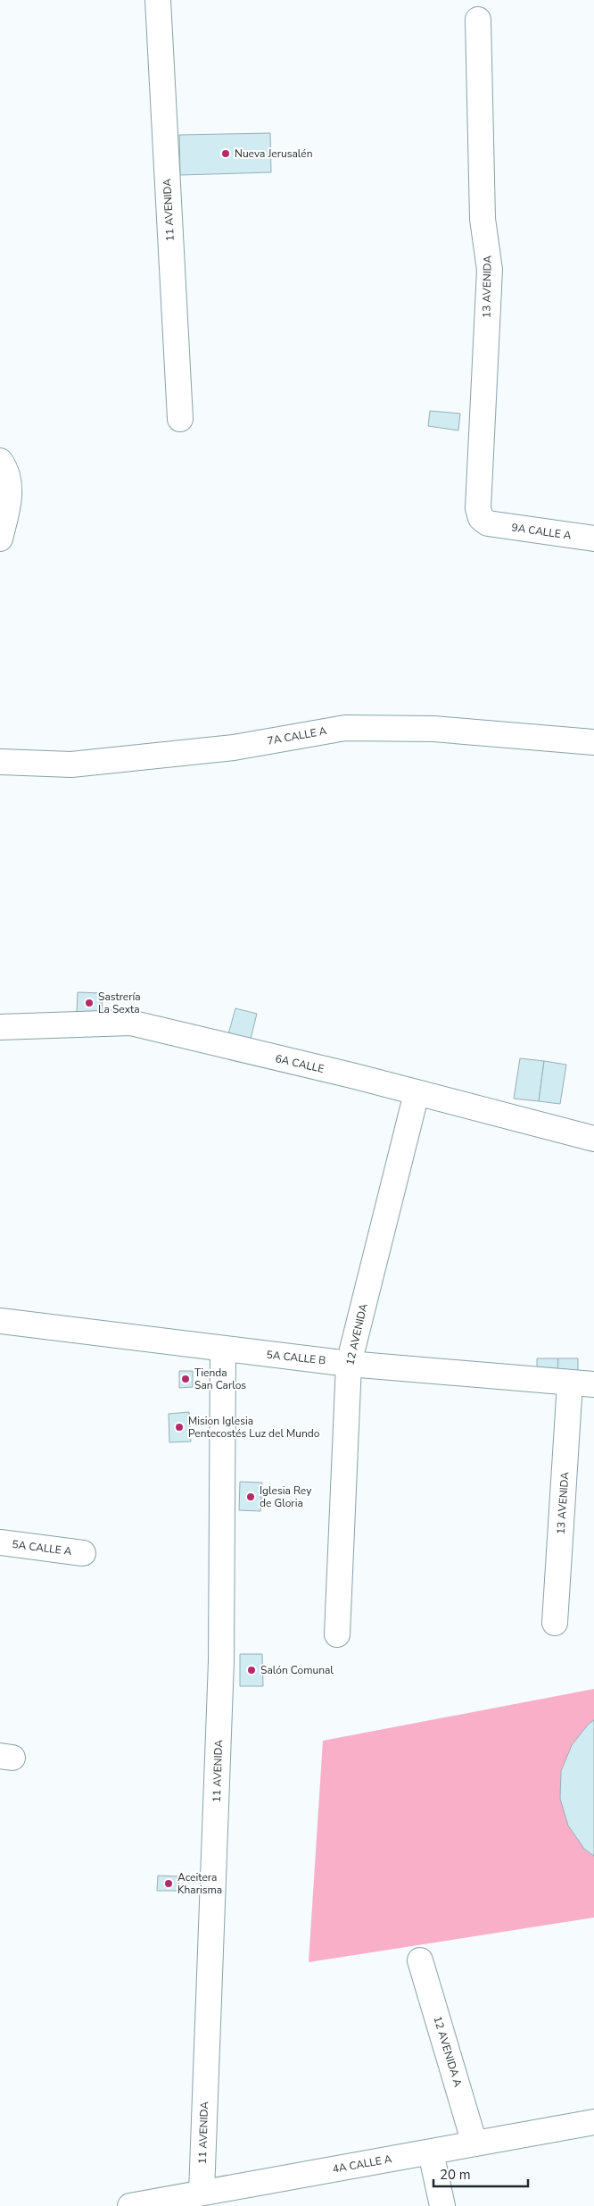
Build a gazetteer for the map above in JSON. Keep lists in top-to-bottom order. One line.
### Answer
{"streets":{"street":["11 AVENIDA","13 AVENIDA","9A CALLE A","7A CALLE A","6A CALLE","12 AVENIDA","5A CALLE B","5A CALLE A","12 AVENIDA A","4A CALLE A"]},"crossings":[["11 AVENIDA","5A CALLE B"],["11 AVENIDA","4A CALLE A"],["13 AVENIDA","9A CALLE A"],["13 AVENIDA","5A CALLE B"],["6A CALLE","12 AVENIDA"],["12 AVENIDA","5A CALLE B"],["12 AVENIDA A","4A CALLE A"]],"places":["Nueva Jerusalén","Sastrería La Sexta","Tienda San Carlos","Mision Iglesia Pentecostés Luz del Mundo","Iglesia Rey de Gloria","Salón Comunal","Aceitera Kharisma"],"scale_bar":"20 m"}
